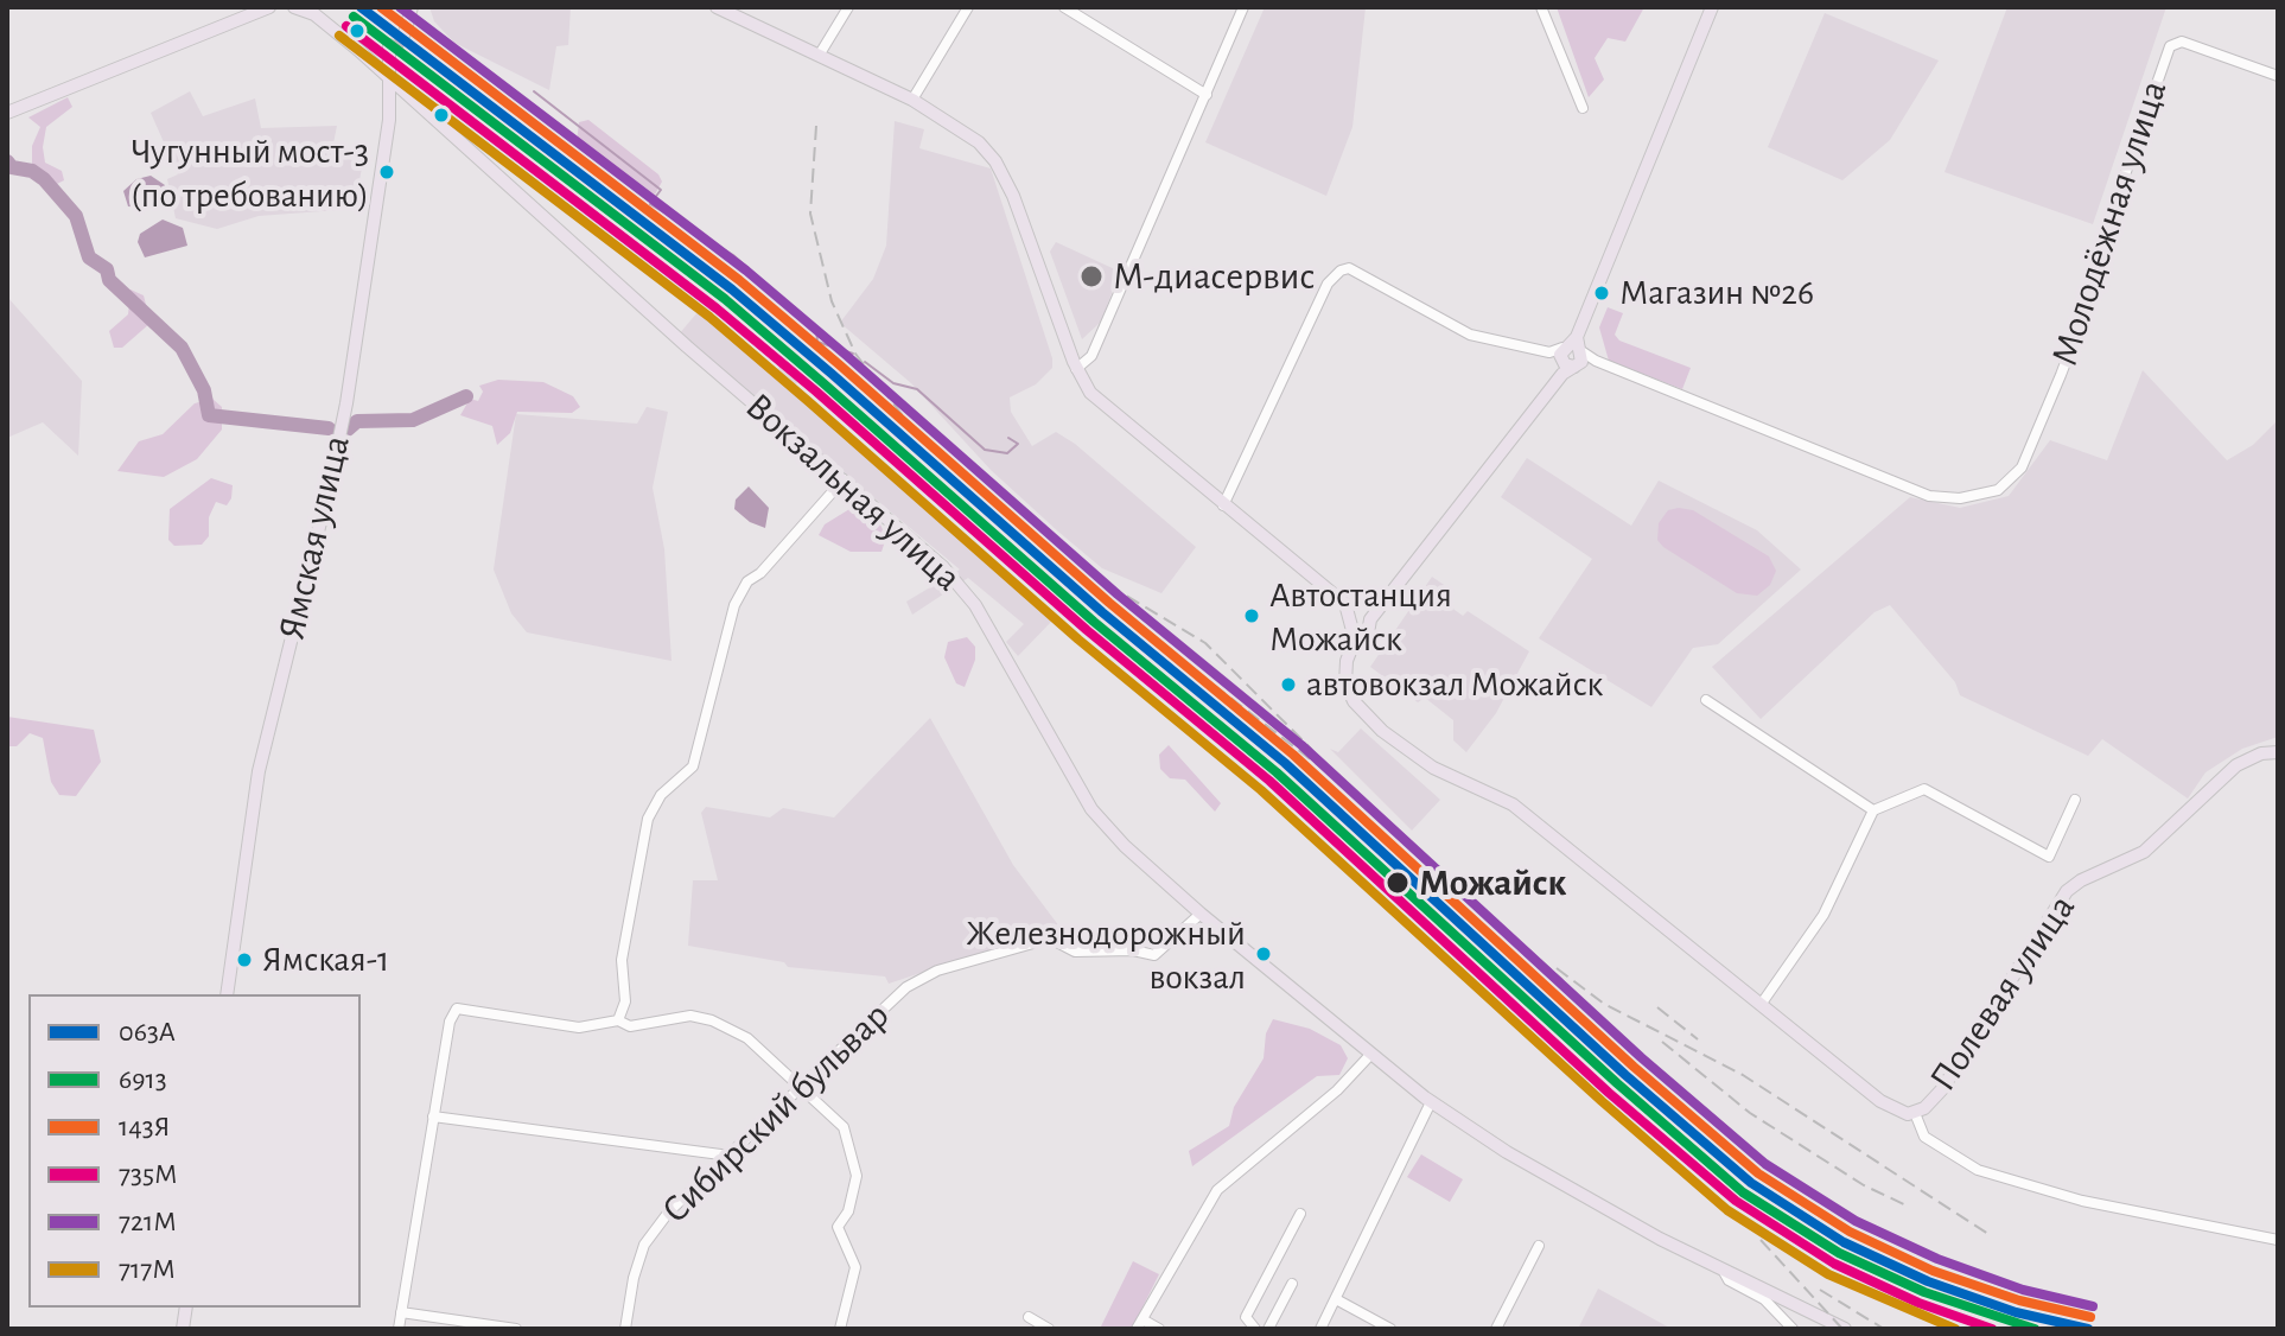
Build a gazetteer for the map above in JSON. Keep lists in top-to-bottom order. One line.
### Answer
{"streets":{"main road":["Вокзальная улица","Ямская улица","Полевая улица"],"street":["Молодёжная улица","Сибирский бульвар"]},"crossings":[["Вокзальная улица","Ямская улица"],["Вокзальная улица","Сибирский бульвар"]],"places":["Чугунный мост-3 (по требованию)","М-диасервис","Магазин №26","Автостанция Можайск","автовокзал Можайск","Можайск","Железнодорожный вокзал","Ямская-1"],"lines":["transit line 063А","transit line 143Я","transit line 721М","transit line 6913","transit line 735М","transit line 717М"],"legend":["063А","6913","143Я","735М","721М","717М"]}
